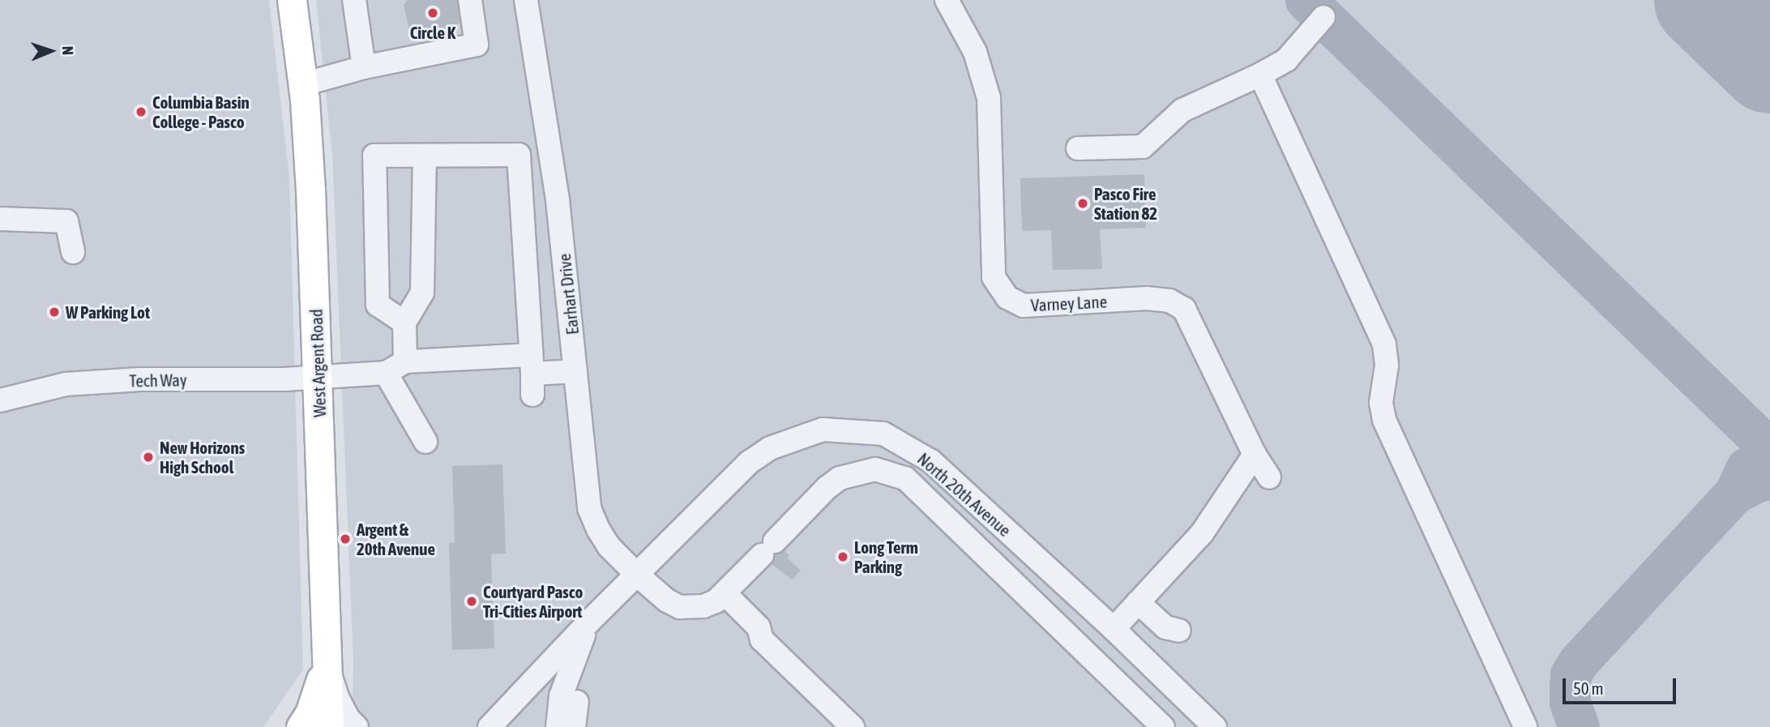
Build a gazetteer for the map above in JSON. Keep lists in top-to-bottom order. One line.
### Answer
{"streets":{"main road":["West Argent Road"],"street":["Earhart Drive","Varney Lane","Tech Way","North 20th Avenue"]},"crossings":[["Earhart Drive","North 20th Avenue"],["West Argent Road","Tech Way"]],"places":["Circle K","Columbia Basin College - Pasco","Pasco Fire Station 82","W Parking Lot","New Horizons High School","Argent & 20th Avenue","Long Term Parking","Courtyard Pasco Tri-Cities Airport"],"scale_bar":"50 m","north":"right"}
